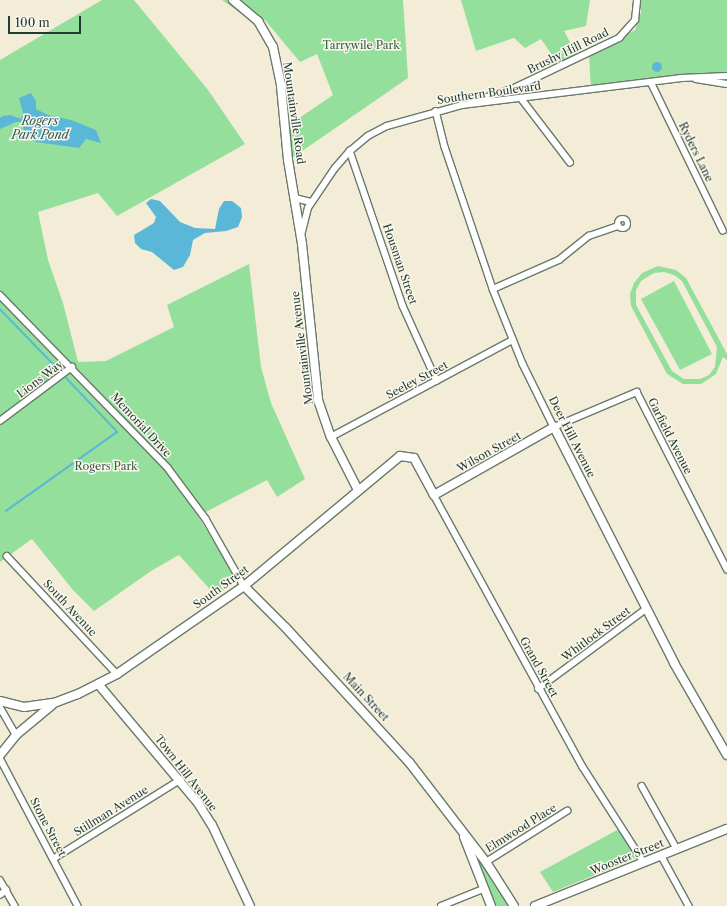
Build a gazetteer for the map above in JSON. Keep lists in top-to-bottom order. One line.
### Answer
{"streets":{"street":["Brushy Hill Road","Southern Boulevard","Mountainville Road","Ryders Lane","Housman Street","Mountainville Avenue","Lions Way","Seeley Street","Memorial Drive","Garfield Avenue","Deer Hill Avenue","Wilson Street","South Street","South Avenue","Whitlock Street","Grand Street","Main Street","Town Hill Avenue","Stillman Avenue","Stone Street","Elmwood Place","Wooster Street"]},"crossings":[["Brushy Hill Road","Southern Boulevard"],["Southern Boulevard","Mountainville Road"],["Southern Boulevard","Ryders Lane"],["Southern Boulevard","Housman Street"],["Southern Boulevard","Mountainville Avenue"],["Southern Boulevard","Deer Hill Avenue"],["Mountainville Road","Mountainville Avenue"],["Housman Street","Seeley Street"],["Mountainville Avenue","Seeley Street"],["Mountainville Avenue","South Street"],["Lions Way","Memorial Drive"],["Seeley Street","Deer Hill Avenue"],["Memorial Drive","South Street"],["Memorial Drive","Main Street"],["Garfield Avenue","Deer Hill Avenue"],["Garfield Avenue","Wilson Street"],["Deer Hill Avenue","Wilson Street"],["Deer Hill Avenue","Whitlock Street"],["Wilson Street","Grand Street"],["South Street","South Avenue"],["South Street","Grand Street"],["South Street","Main Street"],["South Street","Town Hill Avenue"],["Whitlock Street","Grand Street"],["Grand Street","Wooster Street"],["Main Street","Elmwood Place"],["Town Hill Avenue","Stillman Avenue"],["Stillman Avenue","Stone Street"]],"water":["Rogers Park Pond"],"parks":["Tarrywile Park","Rogers Park"],"scale_bar":"100 m"}
